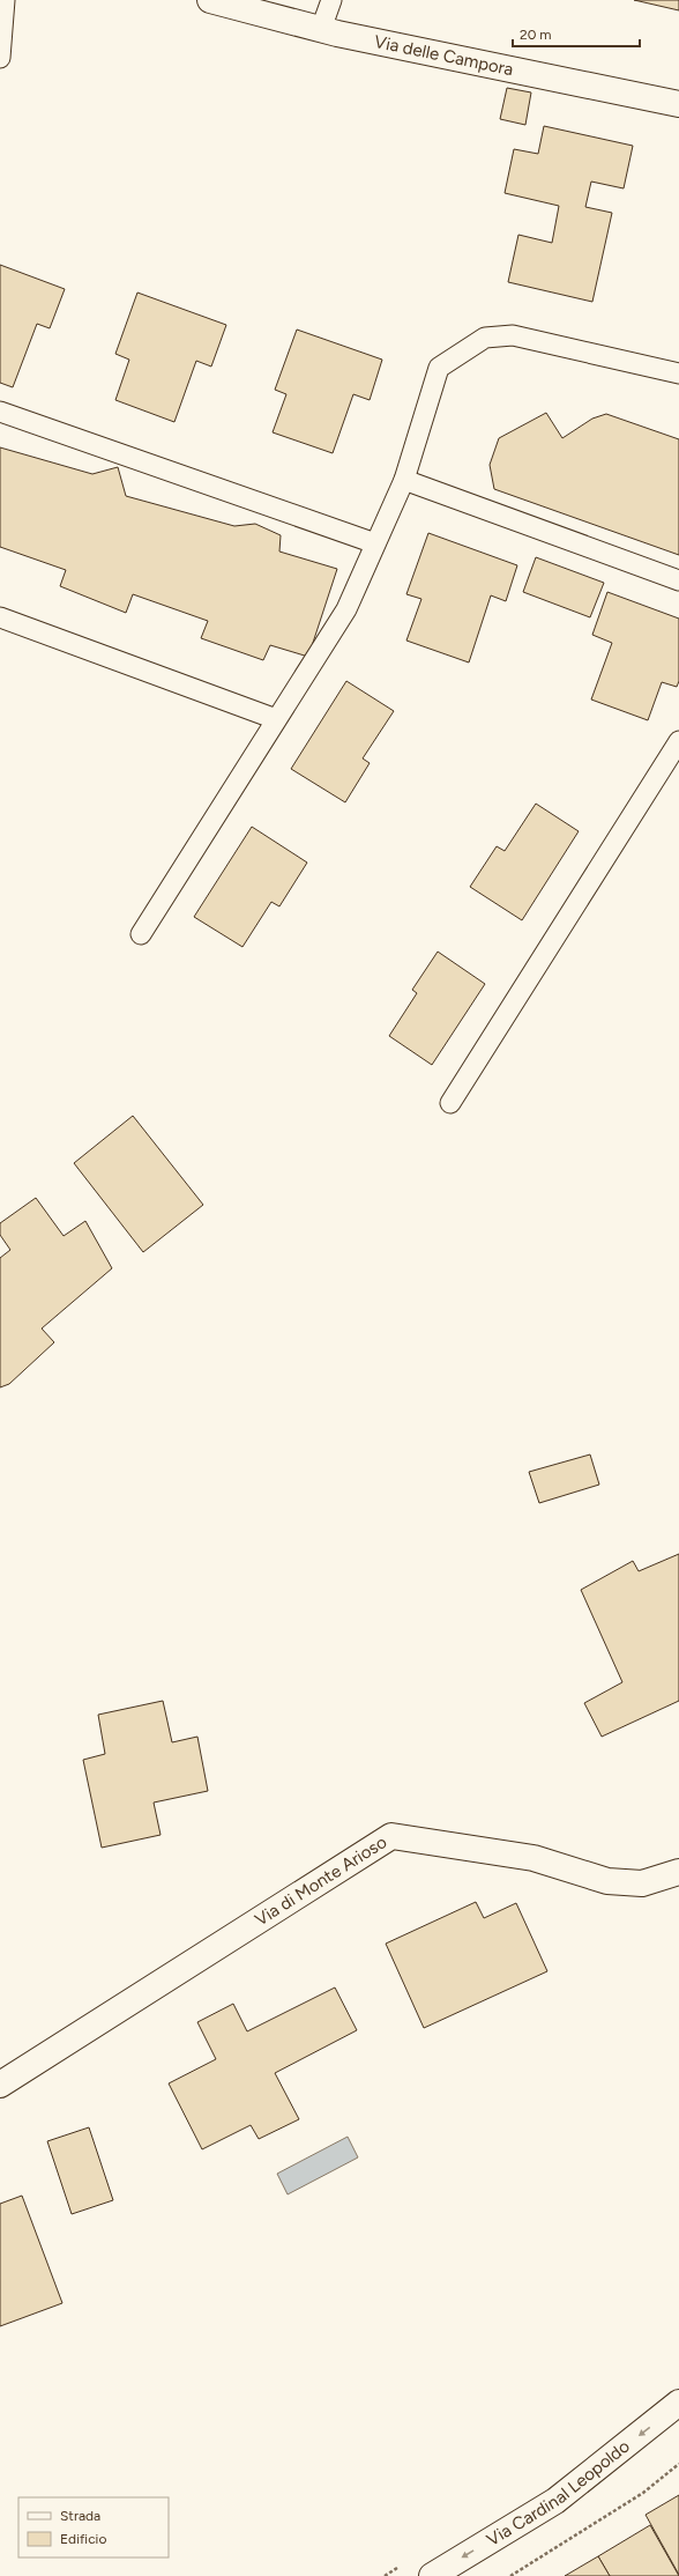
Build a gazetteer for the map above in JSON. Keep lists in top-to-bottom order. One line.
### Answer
{"streets":{"street":["Via delle Campora","Via di Monte Arioso","Via Cardinal Leopoldo"]},"one_way":["Via Cardinal Leopoldo"],"legend":["Strada","Edificio"],"scale_bar":"20 m"}
